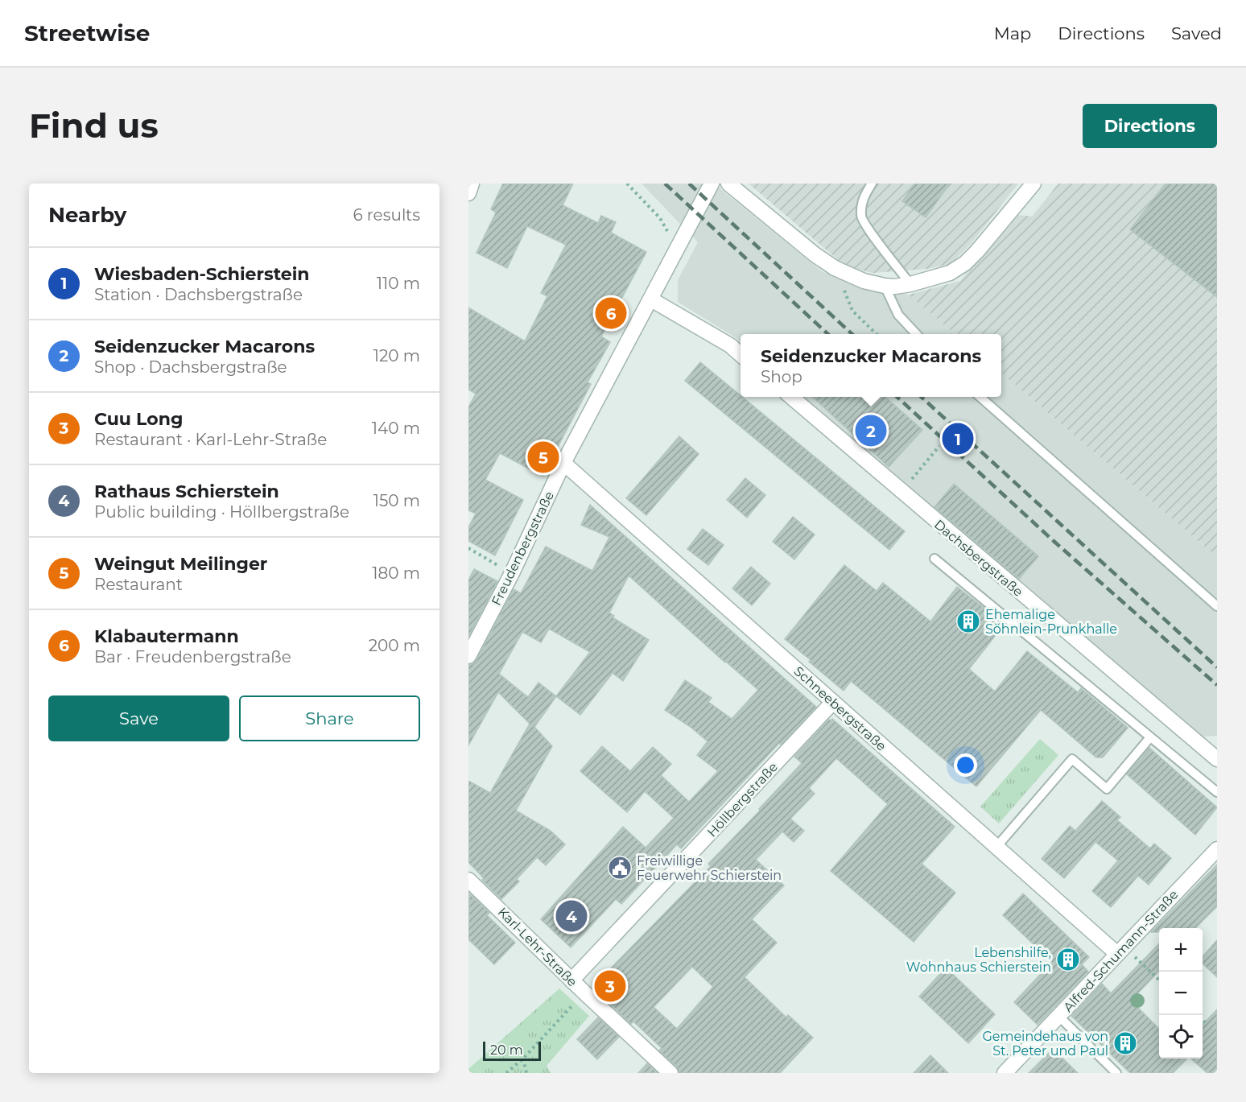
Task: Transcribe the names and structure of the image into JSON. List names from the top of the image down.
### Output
{
  "streets": {
    "street": [
      "Freudenbergstraße",
      "Dachsbergstraße",
      "Schneebergstraße",
      "Höllbergstraße",
      "Karl-Lehr-Straße",
      "Alfred-Schumann-Straße"
    ]
  },
  "crossings": [
    ["Freudenbergstraße", "Schneebergstraße"],
    ["Schneebergstraße", "Höllbergstraße"],
    ["Schneebergstraße", "Alfred-Schumann-Straße"],
    ["Höllbergstraße", "Karl-Lehr-Straße"]
  ],
  "places": {
    "building": ["Ehemalige Söhnlein-Prunkhalle", "Lebenshilfe, Wohnhaus Schierstein", "Gemeindehaus von St. Peter und Paul"],
    "public building": ["Freiwillige Feuerwehr Schierstein"]
  },
  "scale_bar": "20 m",
  "page": {
    "header": "Streetwise",
    "nav": ["Map", "Directions", "Saved"],
    "buttons": [
      "Directions",
      ["Save", "Share"]
    ],
    "title": "Find us",
    "heading": ["Nearby", "6 results"],
    "list": [
      {
        "mark": "1",
        "name": "Wiesbaden-Schierstein",
        "note": "Station · Dachsbergstraße",
        "value": "110 m"
      },
      {
        "mark": "2",
        "name": "Seidenzucker Macarons",
        "note": "Shop · Dachsbergstraße",
        "value": "120 m"
      },
      {
        "mark": "3",
        "name": "Cuu Long",
        "note": "Restaurant · Karl-Lehr-Straße",
        "value": "140 m"
      },
      {
        "mark": "4",
        "name": "Rathaus Schierstein",
        "note": "Public building · Höllbergstraße",
        "value": "150 m"
      },
      {
        "mark": "5",
        "name": "Weingut Meilinger",
        "note": "Restaurant",
        "value": "180 m"
      },
      {
        "mark": "6",
        "name": "Klabautermann",
        "note": "Bar · Freudenbergstraße",
        "value": "200 m"
      }
    ],
    "pins": [
      "6",
      "2",
      "1",
      "5",
      "4",
      "3"
    ],
    "popup": ["Seidenzucker Macarons", "Shop"],
    "map_buttons": ["+", "−"],
    "scale": "20 m"
  }
}
